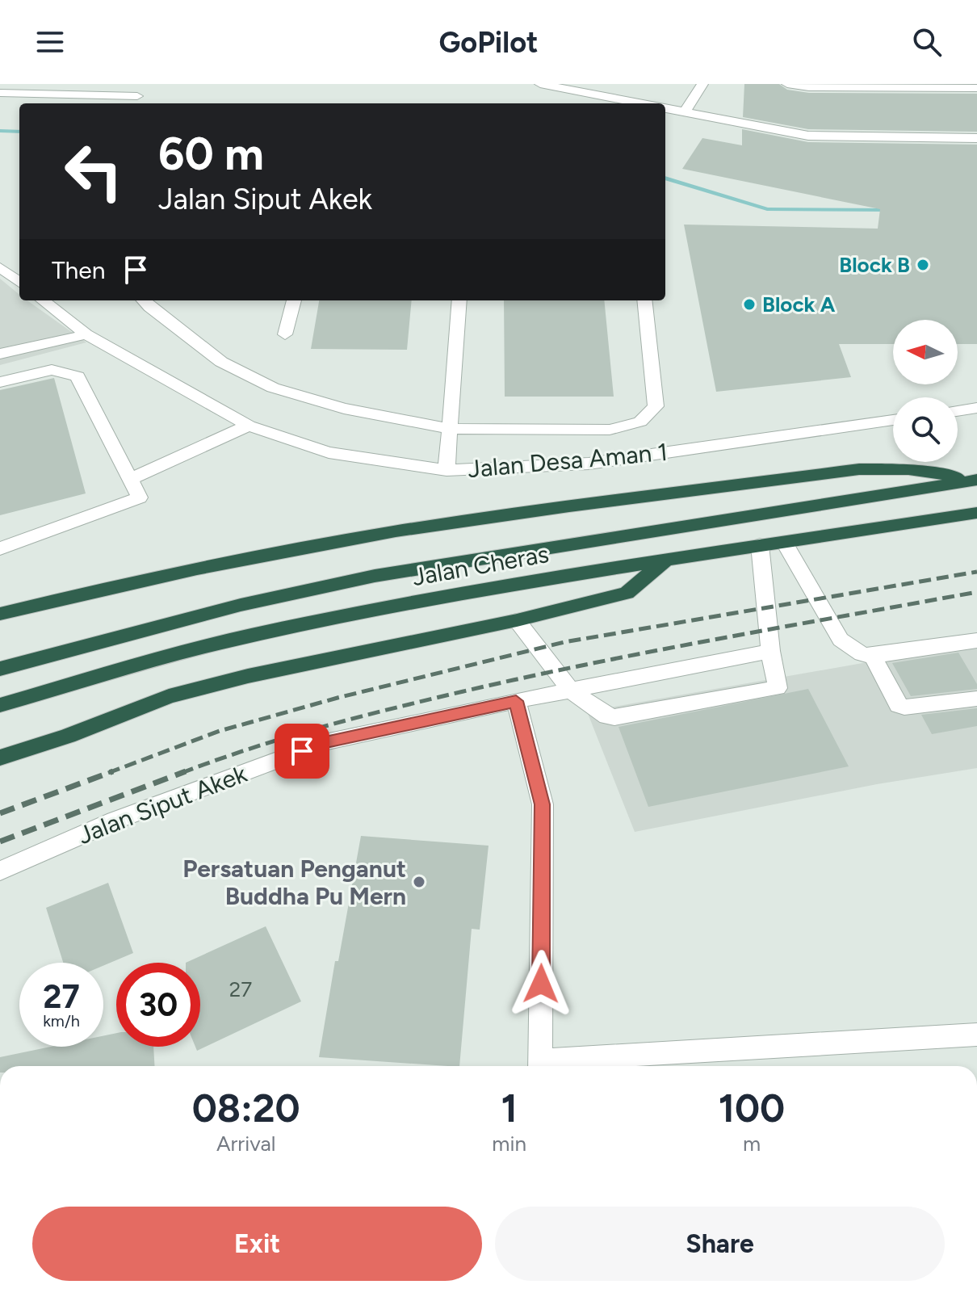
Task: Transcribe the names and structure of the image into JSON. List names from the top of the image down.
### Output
{
  "streets": {
    "highway": ["Jalan Cheras"],
    "street": ["Jalan Desa Aman 1", "Jalan Siput Akek"]
  },
  "places": ["Block B", "Block A", "Persatuan Penganut Buddha Pu Mern"],
  "house_numbers": ["27"],
  "north": "left",
  "page": {
    "header": "GoPilot",
    "turn": ["60 m", "Jalan Siput Akek"],
    "then": "Then",
    "speed": "27 km/h",
    "limit": "30",
    "eta": [
      "08:20",
      "Arrival",
      "1",
      "min",
      "100",
      "m"
    ],
    "buttons": ["Exit", "Share"]
  }
}
